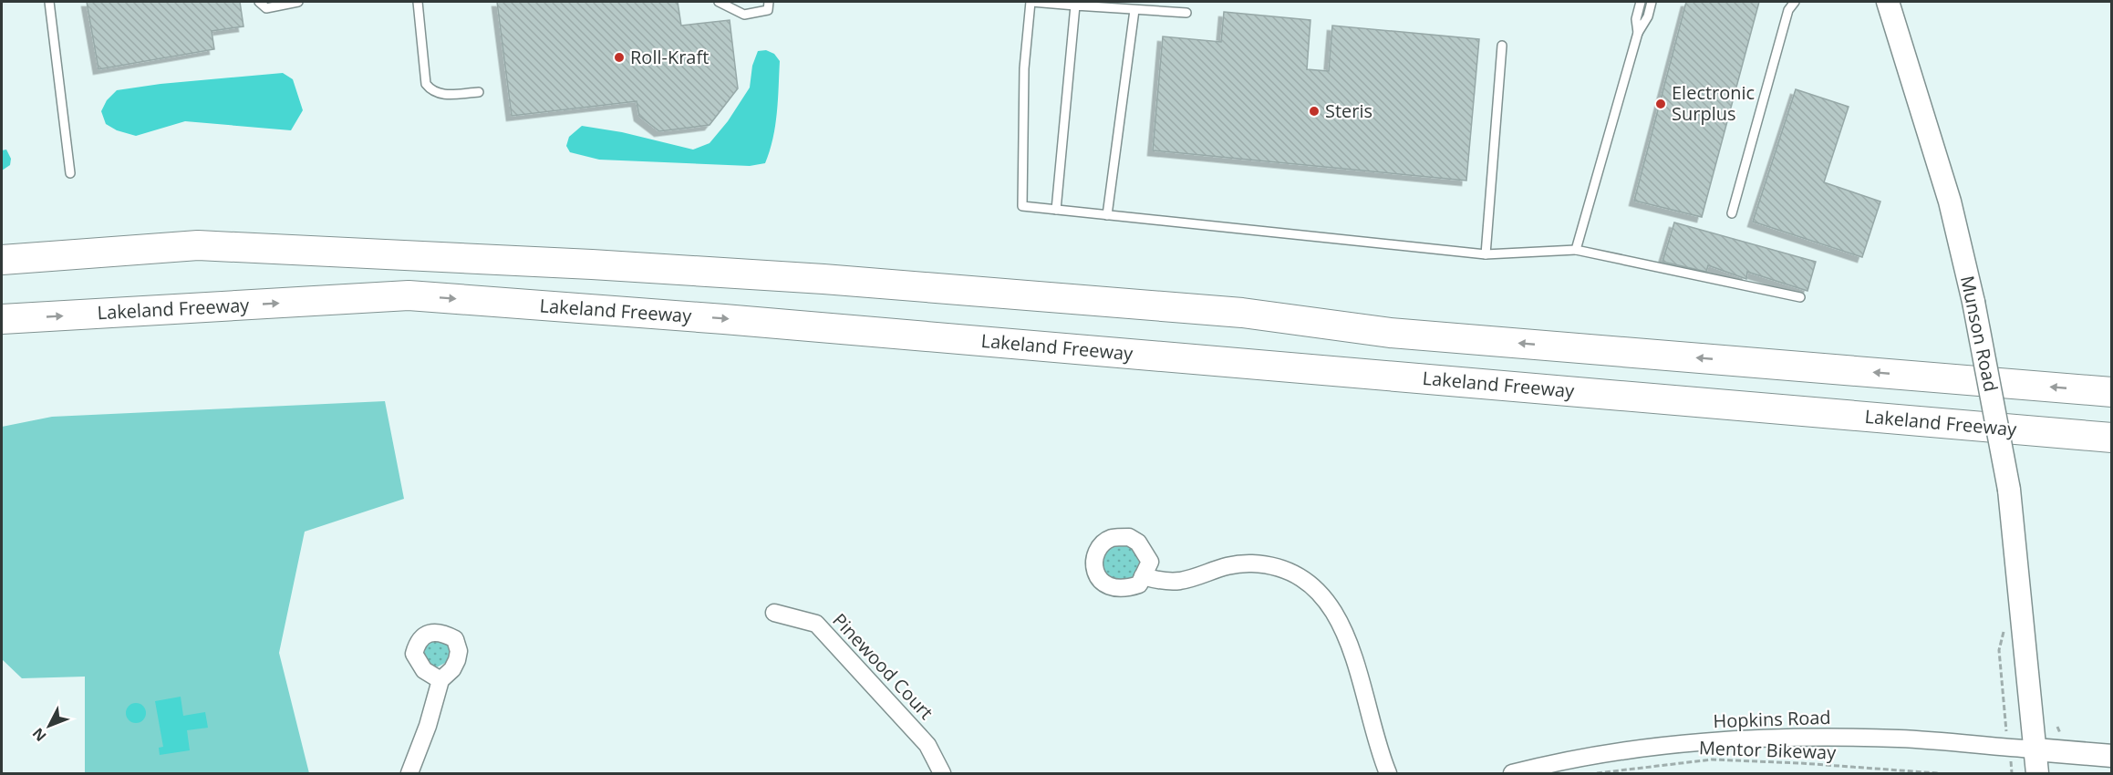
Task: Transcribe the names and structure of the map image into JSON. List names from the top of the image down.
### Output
{
  "streets": {
    "highway": ["Lakeland Freeway"],
    "street": ["Munson Road", "Pinewood Court", "Hopkins Road"],
    "path": ["Mentor Bikeway"]
  },
  "crossings": [
    ["Munson Road", "Hopkins Road"]
  ],
  "places": ["Roll-Kraft", "Electronic Surplus", "Steris"],
  "north": "bottom left"
}
